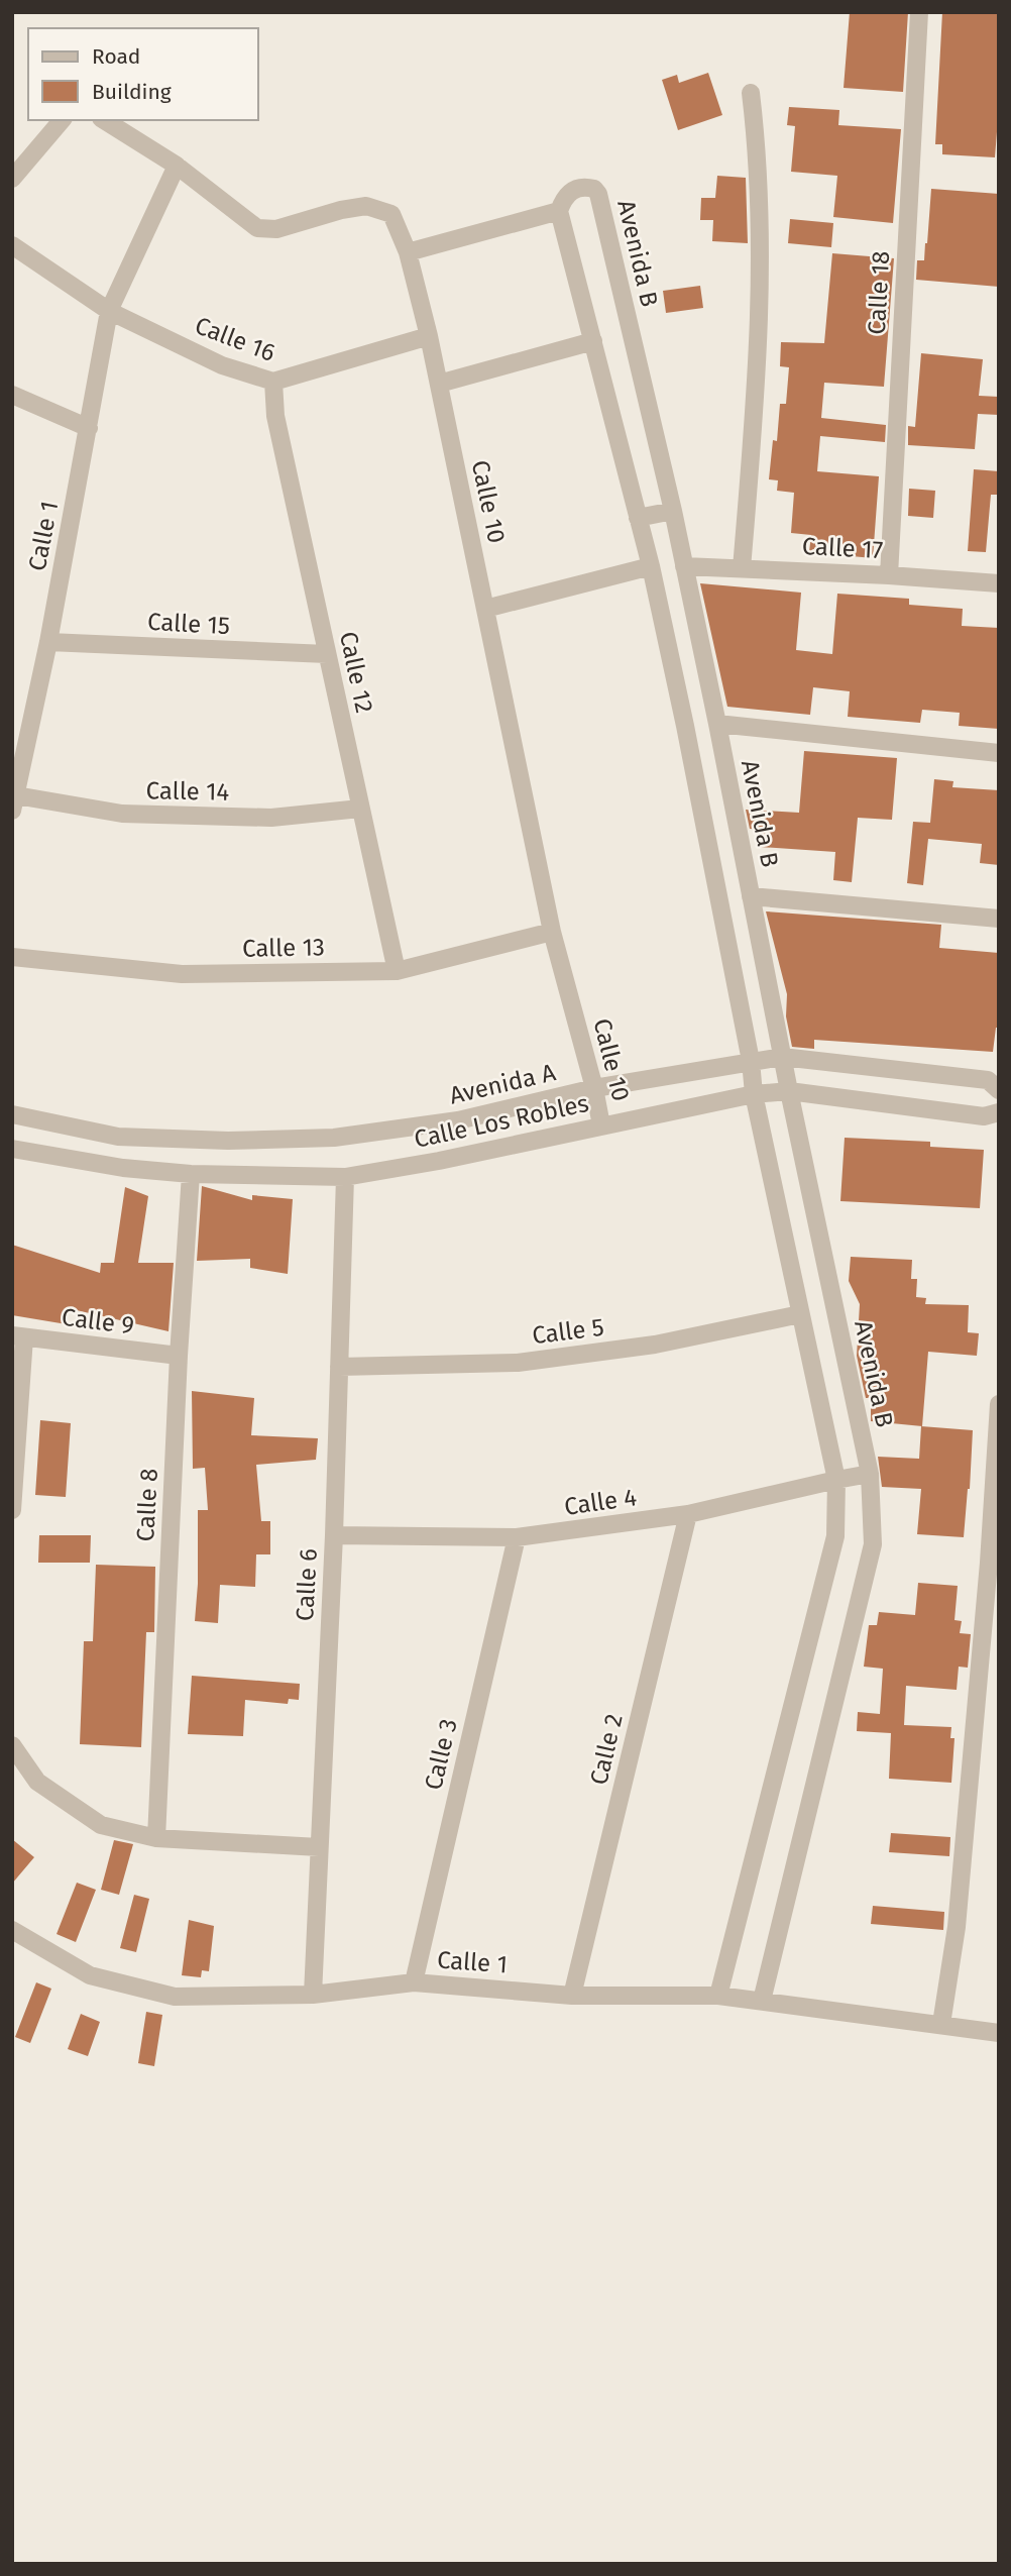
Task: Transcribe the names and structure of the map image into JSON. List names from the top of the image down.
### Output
{
  "streets": {
    "street": [
      "Avenida B",
      "Calle 18",
      "Calle 16",
      "Calle 10",
      "Calle 1",
      "Calle 17",
      "Calle 15",
      "Calle 12",
      "Calle 14",
      "Calle 13",
      "Avenida A",
      "Calle Los Robles",
      "Calle 9",
      "Calle 5",
      "Calle 4",
      "Calle 8",
      "Calle 6",
      "Calle 2",
      "Calle 3"
    ]
  },
  "crossings": [
    ["Avenida B", "Calle 1"],
    ["Avenida B", "Calle 17"],
    ["Avenida B", "Avenida A"],
    ["Avenida B", "Calle Los Robles"],
    ["Avenida B", "Calle 4"],
    ["Calle 18", "Calle 17"],
    ["Calle 16", "Calle 10"],
    ["Calle 16", "Calle 1"],
    ["Calle 16", "Calle 12"],
    ["Calle 10", "Calle 1"],
    ["Calle 10", "Calle 13"],
    ["Calle 10", "Avenida A"],
    ["Calle 10", "Calle Los Robles"],
    ["Calle 1", "Calle 15"],
    ["Calle 1", "Calle 14"],
    ["Calle 1", "Calle 6"],
    ["Calle 1", "Calle 2"],
    ["Calle 1", "Calle 3"],
    ["Calle 15", "Calle 12"],
    ["Calle 12", "Calle 14"],
    ["Calle 12", "Calle 13"],
    ["Calle Los Robles", "Calle 8"],
    ["Calle Los Robles", "Calle 6"],
    ["Calle 9", "Calle 8"],
    ["Calle 5", "Calle 6"],
    ["Calle 4", "Calle 6"],
    ["Calle 4", "Calle 2"],
    ["Calle 4", "Calle 3"]
  ],
  "legend": ["Road", "Building"]
}
